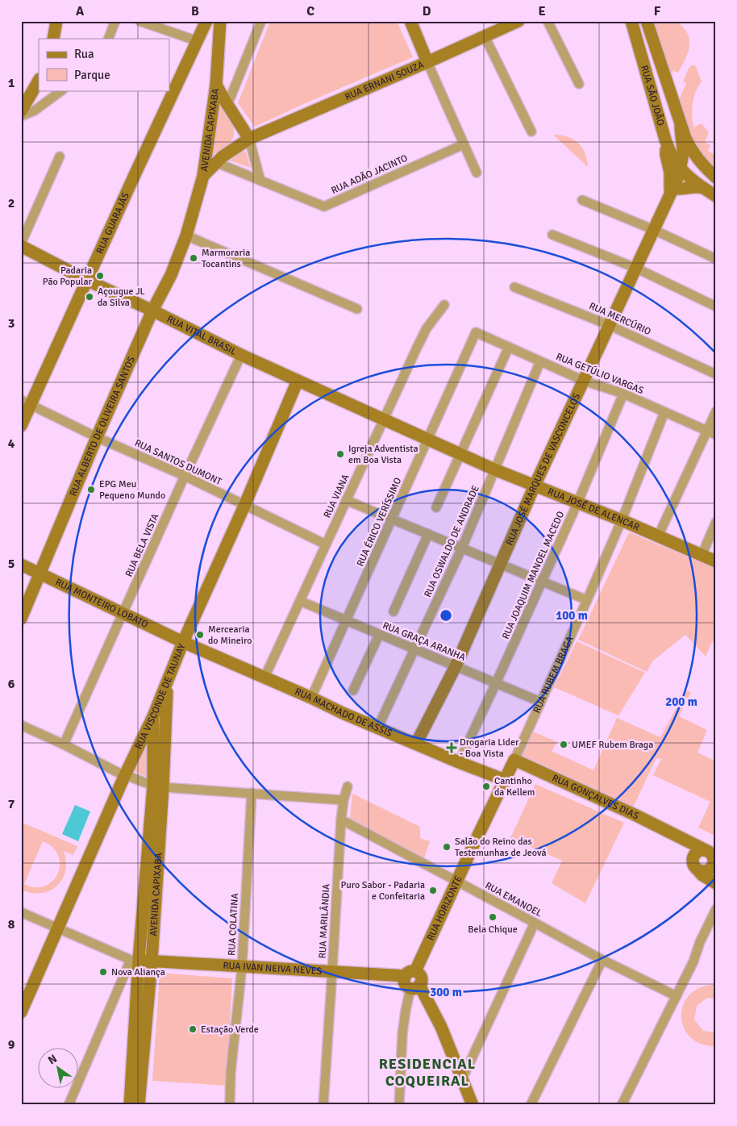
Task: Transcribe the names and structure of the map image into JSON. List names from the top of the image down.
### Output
{
  "streets": {
    "street": [
      "RUA ERNANI SOUZA",
      "RUA SÃO JOÃO",
      "AVENIDA CAPIXABA",
      "RUA ADÃO JACINTO",
      "RUA GUARAJÁS",
      "RUA MERCÚRIO",
      "RUA VITAL BRASIL",
      "RUA GETÚLIO VARGAS",
      "RUA ALBERTO DE OLIVEIRA SANTOS",
      "RUA SANTOS DUMONT",
      "RUA JOSÉ MARQUES DE VASCONCELOS",
      "RUA VIANA",
      "RUA JOSÉ DE ALENCAR",
      "RUA ÉRICO VERÍSSIMO",
      "RUA OSWALDO DE ANDRADE",
      "RUA BELA VISTA",
      "RUA JOAQUIM MANOEL MACEDO",
      "RUA MONTEIRO LOBATO",
      "RUA GRAÇA ARANHA",
      "RUA RUBEM BRAGA",
      "RUA VISCONDE DE TAUNAY",
      "RUA MACHADO DE ASSIS",
      "RUA GONÇALVES DIAS",
      "RUA EMANOEL",
      "RUA HORIZONTE",
      "RUA MARILÂNDIA",
      "RUA COLATINA",
      "RUA IVAN NEIVA NEVES"
    ]
  },
  "crossings": [
    ["RUA ERNANI SOUZA", "AVENIDA CAPIXABA"],
    ["RUA ERNANI SOUZA", "RUA ADÃO JACINTO"],
    ["RUA SÃO JOÃO", "RUA JOSÉ MARQUES DE VASCONCELOS"],
    ["AVENIDA CAPIXABA", "RUA ALBERTO DE OLIVEIRA SANTOS"],
    ["AVENIDA CAPIXABA", "RUA VISCONDE DE TAUNAY"],
    ["AVENIDA CAPIXABA", "RUA IVAN NEIVA NEVES"],
    ["RUA GUARAJÁS", "RUA VITAL BRASIL"],
    ["RUA GUARAJÁS", "RUA SANTOS DUMONT"],
    ["RUA MERCÚRIO", "RUA JOSÉ MARQUES DE VASCONCELOS"],
    ["RUA VITAL BRASIL", "RUA ALBERTO DE OLIVEIRA SANTOS"],
    ["RUA VITAL BRASIL", "RUA VIANA"],
    ["RUA VITAL BRASIL", "RUA JOSÉ DE ALENCAR"],
    ["RUA VITAL BRASIL", "RUA BELA VISTA"],
    ["RUA VITAL BRASIL", "RUA VISCONDE DE TAUNAY"],
    ["RUA GETÚLIO VARGAS", "RUA JOSÉ MARQUES DE VASCONCELOS"],
    ["RUA GETÚLIO VARGAS", "RUA ÉRICO VERÍSSIMO"],
    ["RUA GETÚLIO VARGAS", "RUA OSWALDO DE ANDRADE"],
    ["RUA GETÚLIO VARGAS", "RUA JOAQUIM MANOEL MACEDO"],
    ["RUA GETÚLIO VARGAS", "RUA RUBEM BRAGA"],
    ["RUA ALBERTO DE OLIVEIRA SANTOS", "RUA SANTOS DUMONT"],
    ["RUA ALBERTO DE OLIVEIRA SANTOS", "RUA MONTEIRO LOBATO"],
    ["RUA SANTOS DUMONT", "RUA VIANA"],
    ["RUA SANTOS DUMONT", "RUA BELA VISTA"],
    ["RUA SANTOS DUMONT", "RUA VISCONDE DE TAUNAY"],
    ["RUA JOSÉ MARQUES DE VASCONCELOS", "RUA JOSÉ DE ALENCAR"],
    ["RUA JOSÉ MARQUES DE VASCONCELOS", "RUA GRAÇA ARANHA"],
    ["RUA JOSÉ MARQUES DE VASCONCELOS", "RUA MACHADO DE ASSIS"],
    ["RUA VIANA", "RUA JOSÉ DE ALENCAR"],
    ["RUA VIANA", "RUA GRAÇA ARANHA"],
    ["RUA VIANA", "RUA MACHADO DE ASSIS"],
    ["RUA JOSÉ DE ALENCAR", "RUA ÉRICO VERÍSSIMO"],
    ["RUA JOSÉ DE ALENCAR", "RUA OSWALDO DE ANDRADE"],
    ["RUA JOSÉ DE ALENCAR", "RUA JOAQUIM MANOEL MACEDO"],
    ["RUA JOSÉ DE ALENCAR", "RUA RUBEM BRAGA"],
    ["RUA ÉRICO VERÍSSIMO", "RUA GRAÇA ARANHA"],
    ["RUA ÉRICO VERÍSSIMO", "RUA MACHADO DE ASSIS"],
    ["RUA OSWALDO DE ANDRADE", "RUA GRAÇA ARANHA"],
    ["RUA OSWALDO DE ANDRADE", "RUA MACHADO DE ASSIS"],
    ["RUA BELA VISTA", "RUA MONTEIRO LOBATO"],
    ["RUA JOAQUIM MANOEL MACEDO", "RUA GRAÇA ARANHA"],
    ["RUA JOAQUIM MANOEL MACEDO", "RUA MACHADO DE ASSIS"],
    ["RUA MONTEIRO LOBATO", "RUA VISCONDE DE TAUNAY"],
    ["RUA MONTEIRO LOBATO", "RUA MACHADO DE ASSIS"],
    ["RUA GRAÇA ARANHA", "RUA RUBEM BRAGA"],
    ["RUA RUBEM BRAGA", "RUA MACHADO DE ASSIS"],
    ["RUA RUBEM BRAGA", "RUA GONÇALVES DIAS"],
    ["RUA RUBEM BRAGA", "RUA HORIZONTE"],
    ["RUA VISCONDE DE TAUNAY", "RUA MACHADO DE ASSIS"],
    ["RUA EMANOEL", "RUA HORIZONTE"],
    ["RUA EMANOEL", "RUA MARILÂNDIA"],
    ["RUA HORIZONTE", "RUA IVAN NEIVA NEVES"],
    ["RUA MARILÂNDIA", "RUA IVAN NEIVA NEVES"],
    ["RUA COLATINA", "RUA IVAN NEIVA NEVES"]
  ],
  "districts": ["RESIDENCIAL COQUEIRAL"],
  "places": {
    "other": [
      "Marmoraria Tocantins",
      "Padaria Pão Popular",
      "Açougue JL da Silva",
      "Igreja Adventista em Boa Vista",
      "EPG Meu Pequeno Mundo",
      "Mercearia do Mineiro",
      "UMEF Rubem Braga",
      "Cantinho da Kellem",
      "Salão do Reino das Testemunhas de Jeová",
      "Puro Sabor - Padaria e Confeitaria",
      "Bela Chique",
      "Nova Aliança",
      "Estação Verde"
    ],
    "health": ["Drogaria Lider - Boa Vista"]
  },
  "legend": ["Rua", "Parque"],
  "north": "top left",
  "grid": {
    "columns": [
      "A",
      "B",
      "C",
      "D",
      "E",
      "F"
    ],
    "rows": [
      "1",
      "2",
      "3",
      "4",
      "5",
      "6",
      "7",
      "8",
      "9"
    ]
  },
  "rings": ["100 m", "200 m", "300 m"]
}
